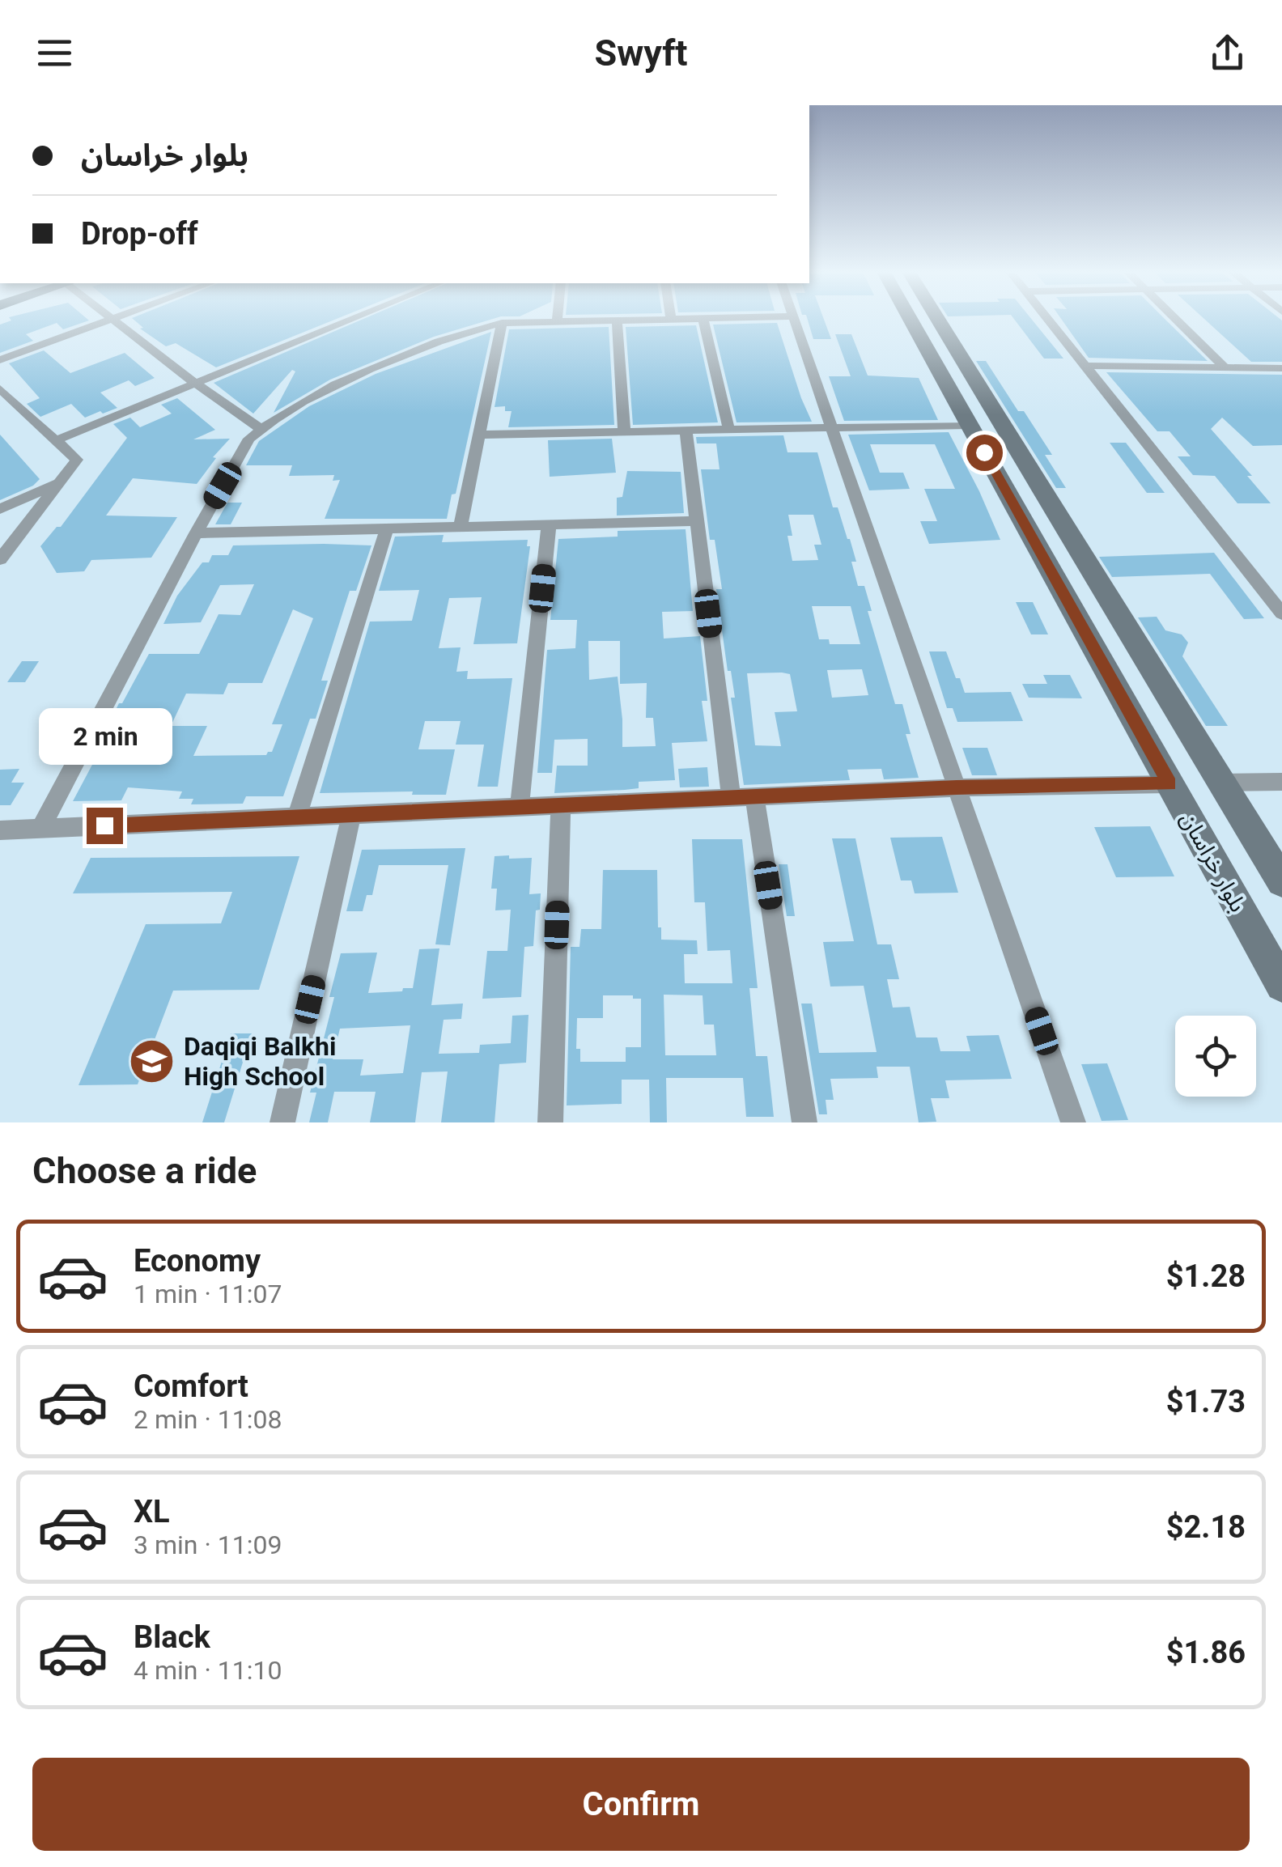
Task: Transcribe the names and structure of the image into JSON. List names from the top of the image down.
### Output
{
  "streets": {
    "main road": ["بلوار خراسان"]
  },
  "places": {
    "school or university": ["Daqiqi Balkhi High School"]
  },
  "page": {
    "header": "Swyft",
    "banner": ["بلوار خراسان", "Drop-off"],
    "bubble": "2 min",
    "heading": "Choose a ride",
    "list": [
      {
        "name": "Economy",
        "note": "1 min · 11:07",
        "value": "$1.28"
      },
      {
        "name": "Comfort",
        "note": "2 min · 11:08",
        "value": "$1.73"
      },
      {
        "name": "XL",
        "note": "3 min · 11:09",
        "value": "$2.18"
      },
      {
        "name": "Black",
        "note": "4 min · 11:10",
        "value": "$1.86"
      }
    ],
    "buttons": "Confirm"
  }
}
